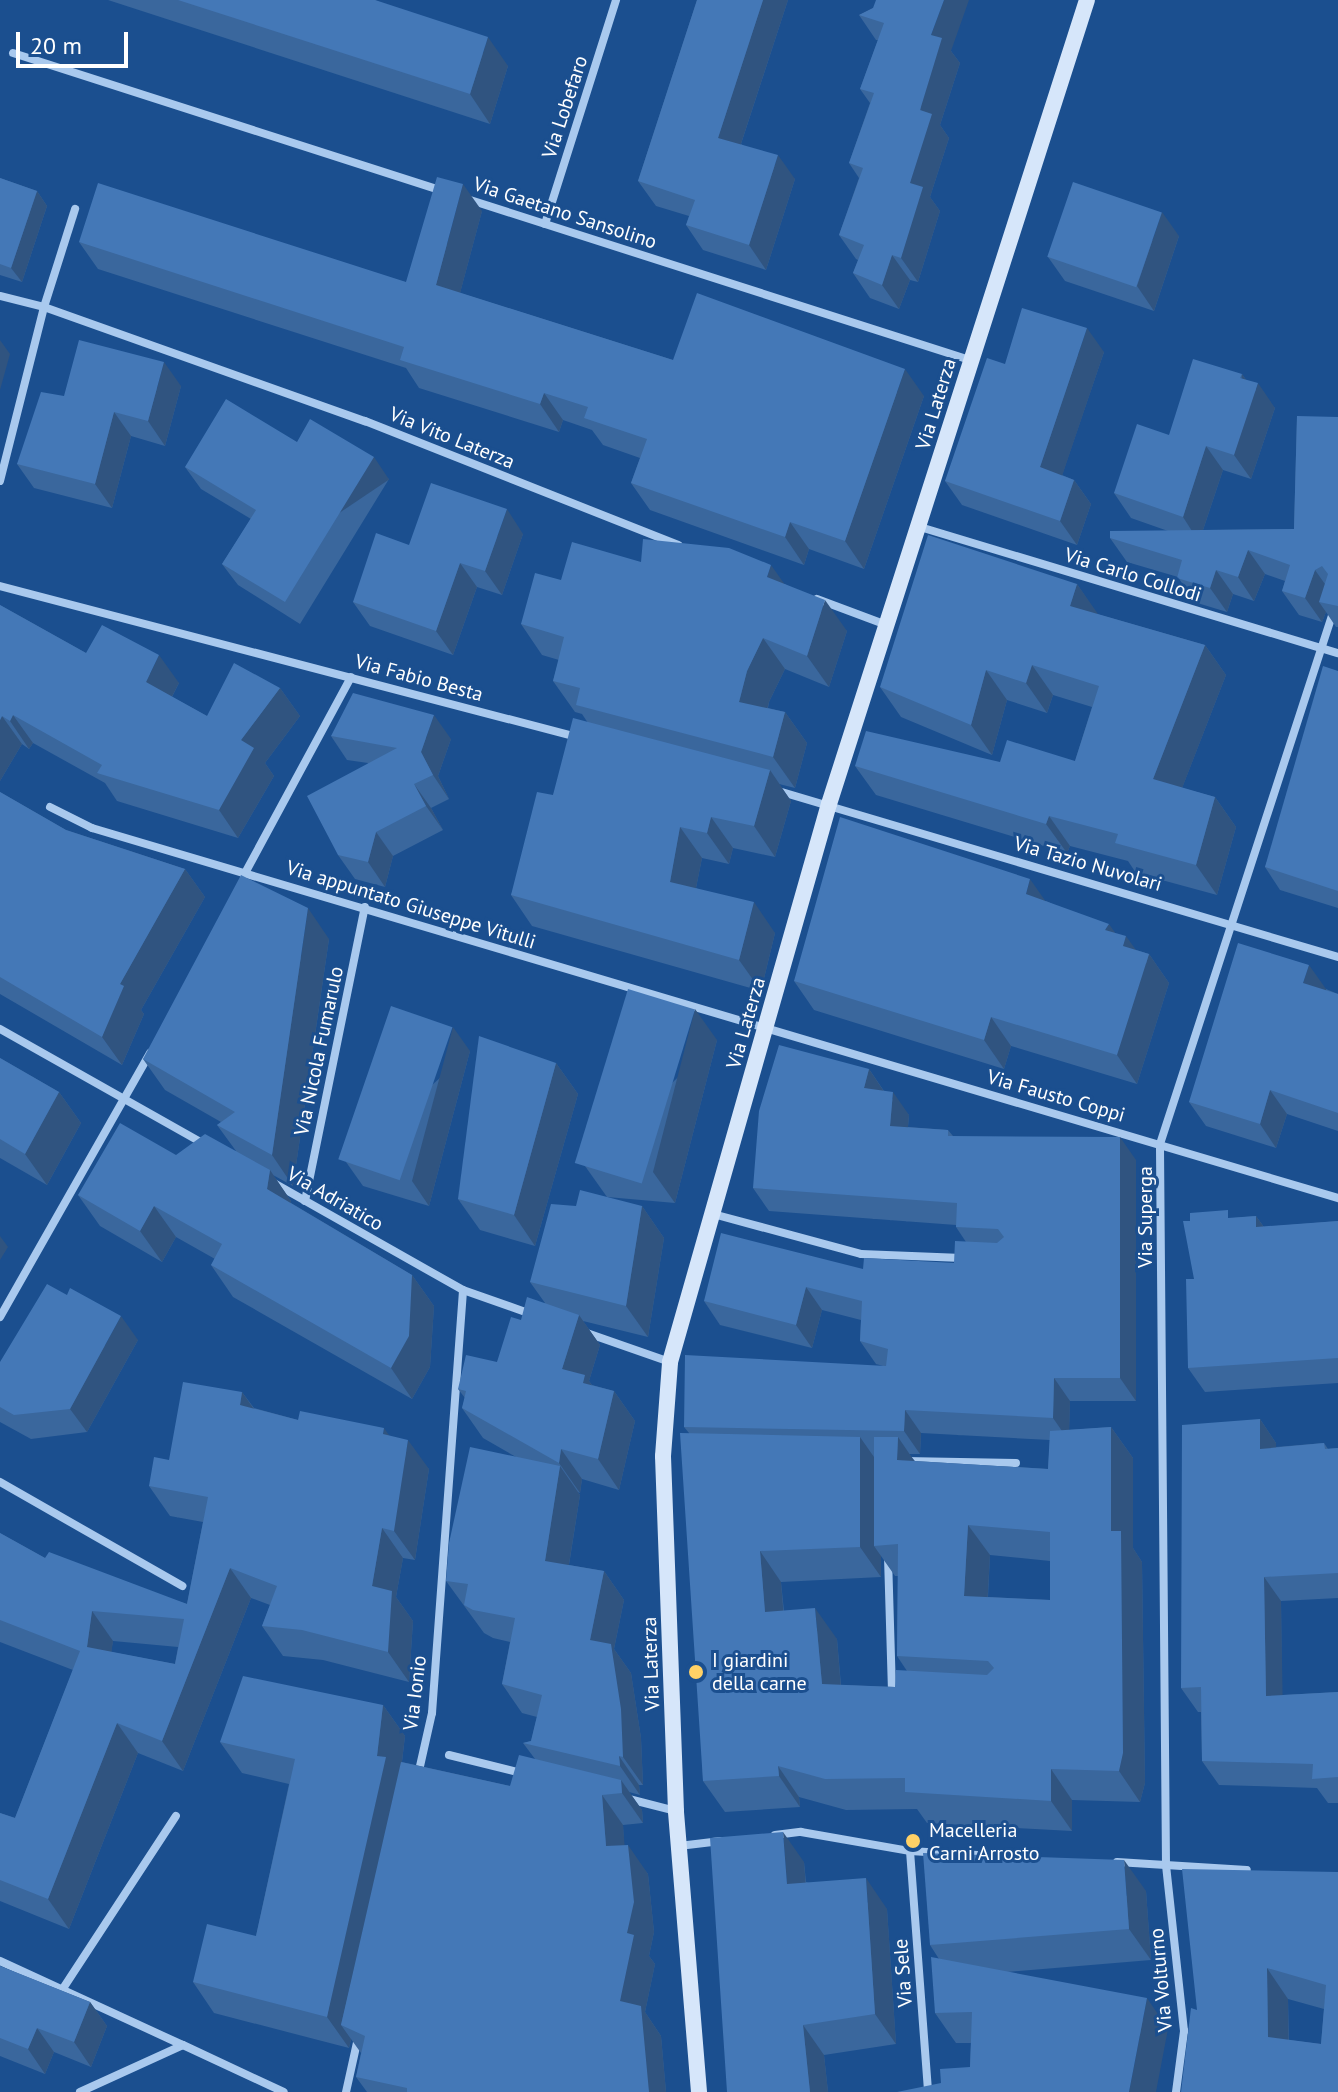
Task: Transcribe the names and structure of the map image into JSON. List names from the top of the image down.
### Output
{
  "streets": {
    "street": [
      "Via Lobefaro",
      "Via Gaetano Sansolino",
      "Via Laterza",
      "Via Vito Laterza",
      "Via Carlo Collodi",
      "Via Fabio Besta",
      "Via Tazio Nuvolari",
      "Via appuntato Giuseppe Vitulli",
      "Via Nicola Fumarulo",
      "Via Fausto Coppi",
      "Via Adriatico",
      "Via Superga",
      "Via Ionio",
      "Via Sele",
      "Via Volturno"
    ]
  },
  "crossings": [
    ["Via Lobefaro", "Via Gaetano Sansolino"],
    ["Via Gaetano Sansolino", "Via Laterza"],
    ["Via Laterza", "Via Carlo Collodi"],
    ["Via Laterza", "Via Tazio Nuvolari"],
    ["Via Laterza", "Via appuntato Giuseppe Vitulli"],
    ["Via Laterza", "Via Fausto Coppi"],
    ["Via Carlo Collodi", "Via Superga"],
    ["Via Tazio Nuvolari", "Via Superga"],
    ["Via appuntato Giuseppe Vitulli", "Via Nicola Fumarulo"],
    ["Via appuntato Giuseppe Vitulli", "Via Fausto Coppi"],
    ["Via Nicola Fumarulo", "Via Adriatico"],
    ["Via Fausto Coppi", "Via Superga"],
    ["Via Adriatico", "Via Ionio"],
    ["Via Superga", "Via Volturno"]
  ],
  "places": ["I giardini della carne", "Macelleria Carni Arrosto"],
  "scale_bar": "20 m"
}
